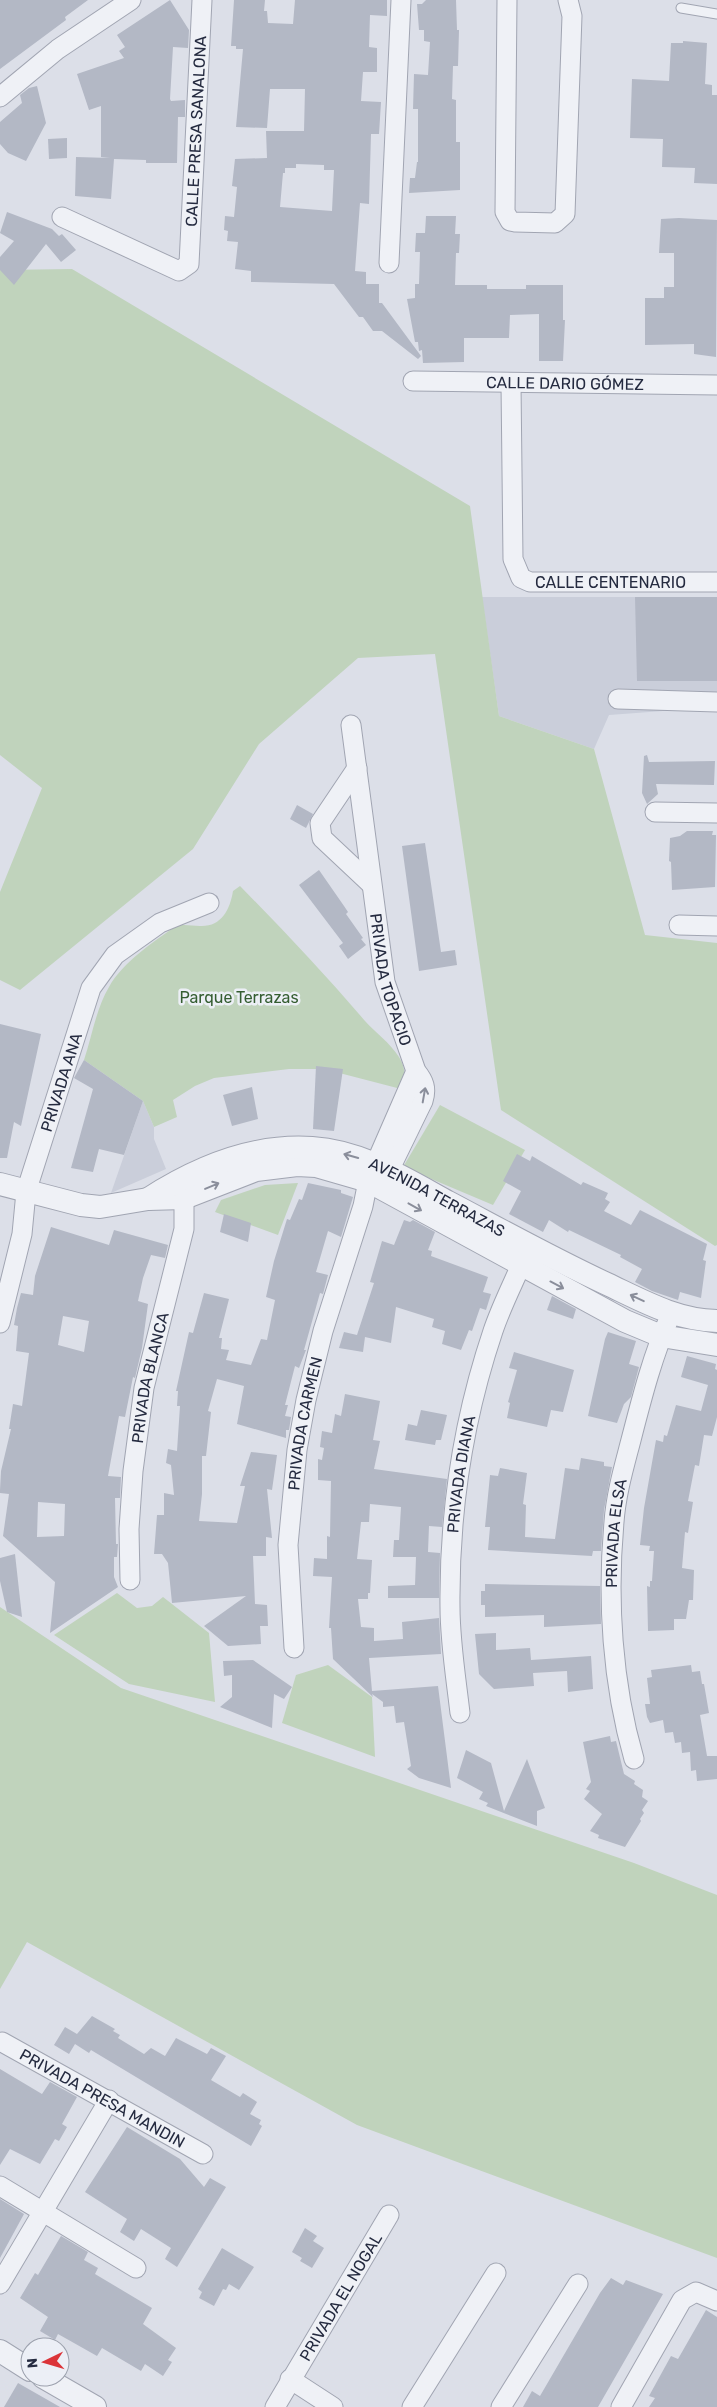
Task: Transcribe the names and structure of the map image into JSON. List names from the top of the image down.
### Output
{
  "streets": {
    "street": [
      "CALLE PRESA SANALONA",
      "CALLE DARIO GÓMEZ",
      "CALLE CENTENARIO",
      "PRIVADA TOPACIO",
      "PRIVADA ANA",
      "AVENIDA TERRAZAS",
      "PRIVADA BLANCA",
      "PRIVADA CARMEN",
      "PRIVADA DIANA",
      "PRIVADA ELSA",
      "PRIVADA PRESA MANDIN",
      "PRIVADA EL NOGAL"
    ]
  },
  "crossings": [
    ["CALLE DARIO GÓMEZ", "CALLE CENTENARIO"],
    ["PRIVADA TOPACIO", "AVENIDA TERRAZAS"],
    ["PRIVADA TOPACIO", "PRIVADA CARMEN"],
    ["PRIVADA ANA", "AVENIDA TERRAZAS"],
    ["AVENIDA TERRAZAS", "PRIVADA BLANCA"],
    ["AVENIDA TERRAZAS", "PRIVADA CARMEN"],
    ["AVENIDA TERRAZAS", "PRIVADA DIANA"],
    ["AVENIDA TERRAZAS", "PRIVADA ELSA"]
  ],
  "parks": ["Parque Terrazas"],
  "north": "left"
}
